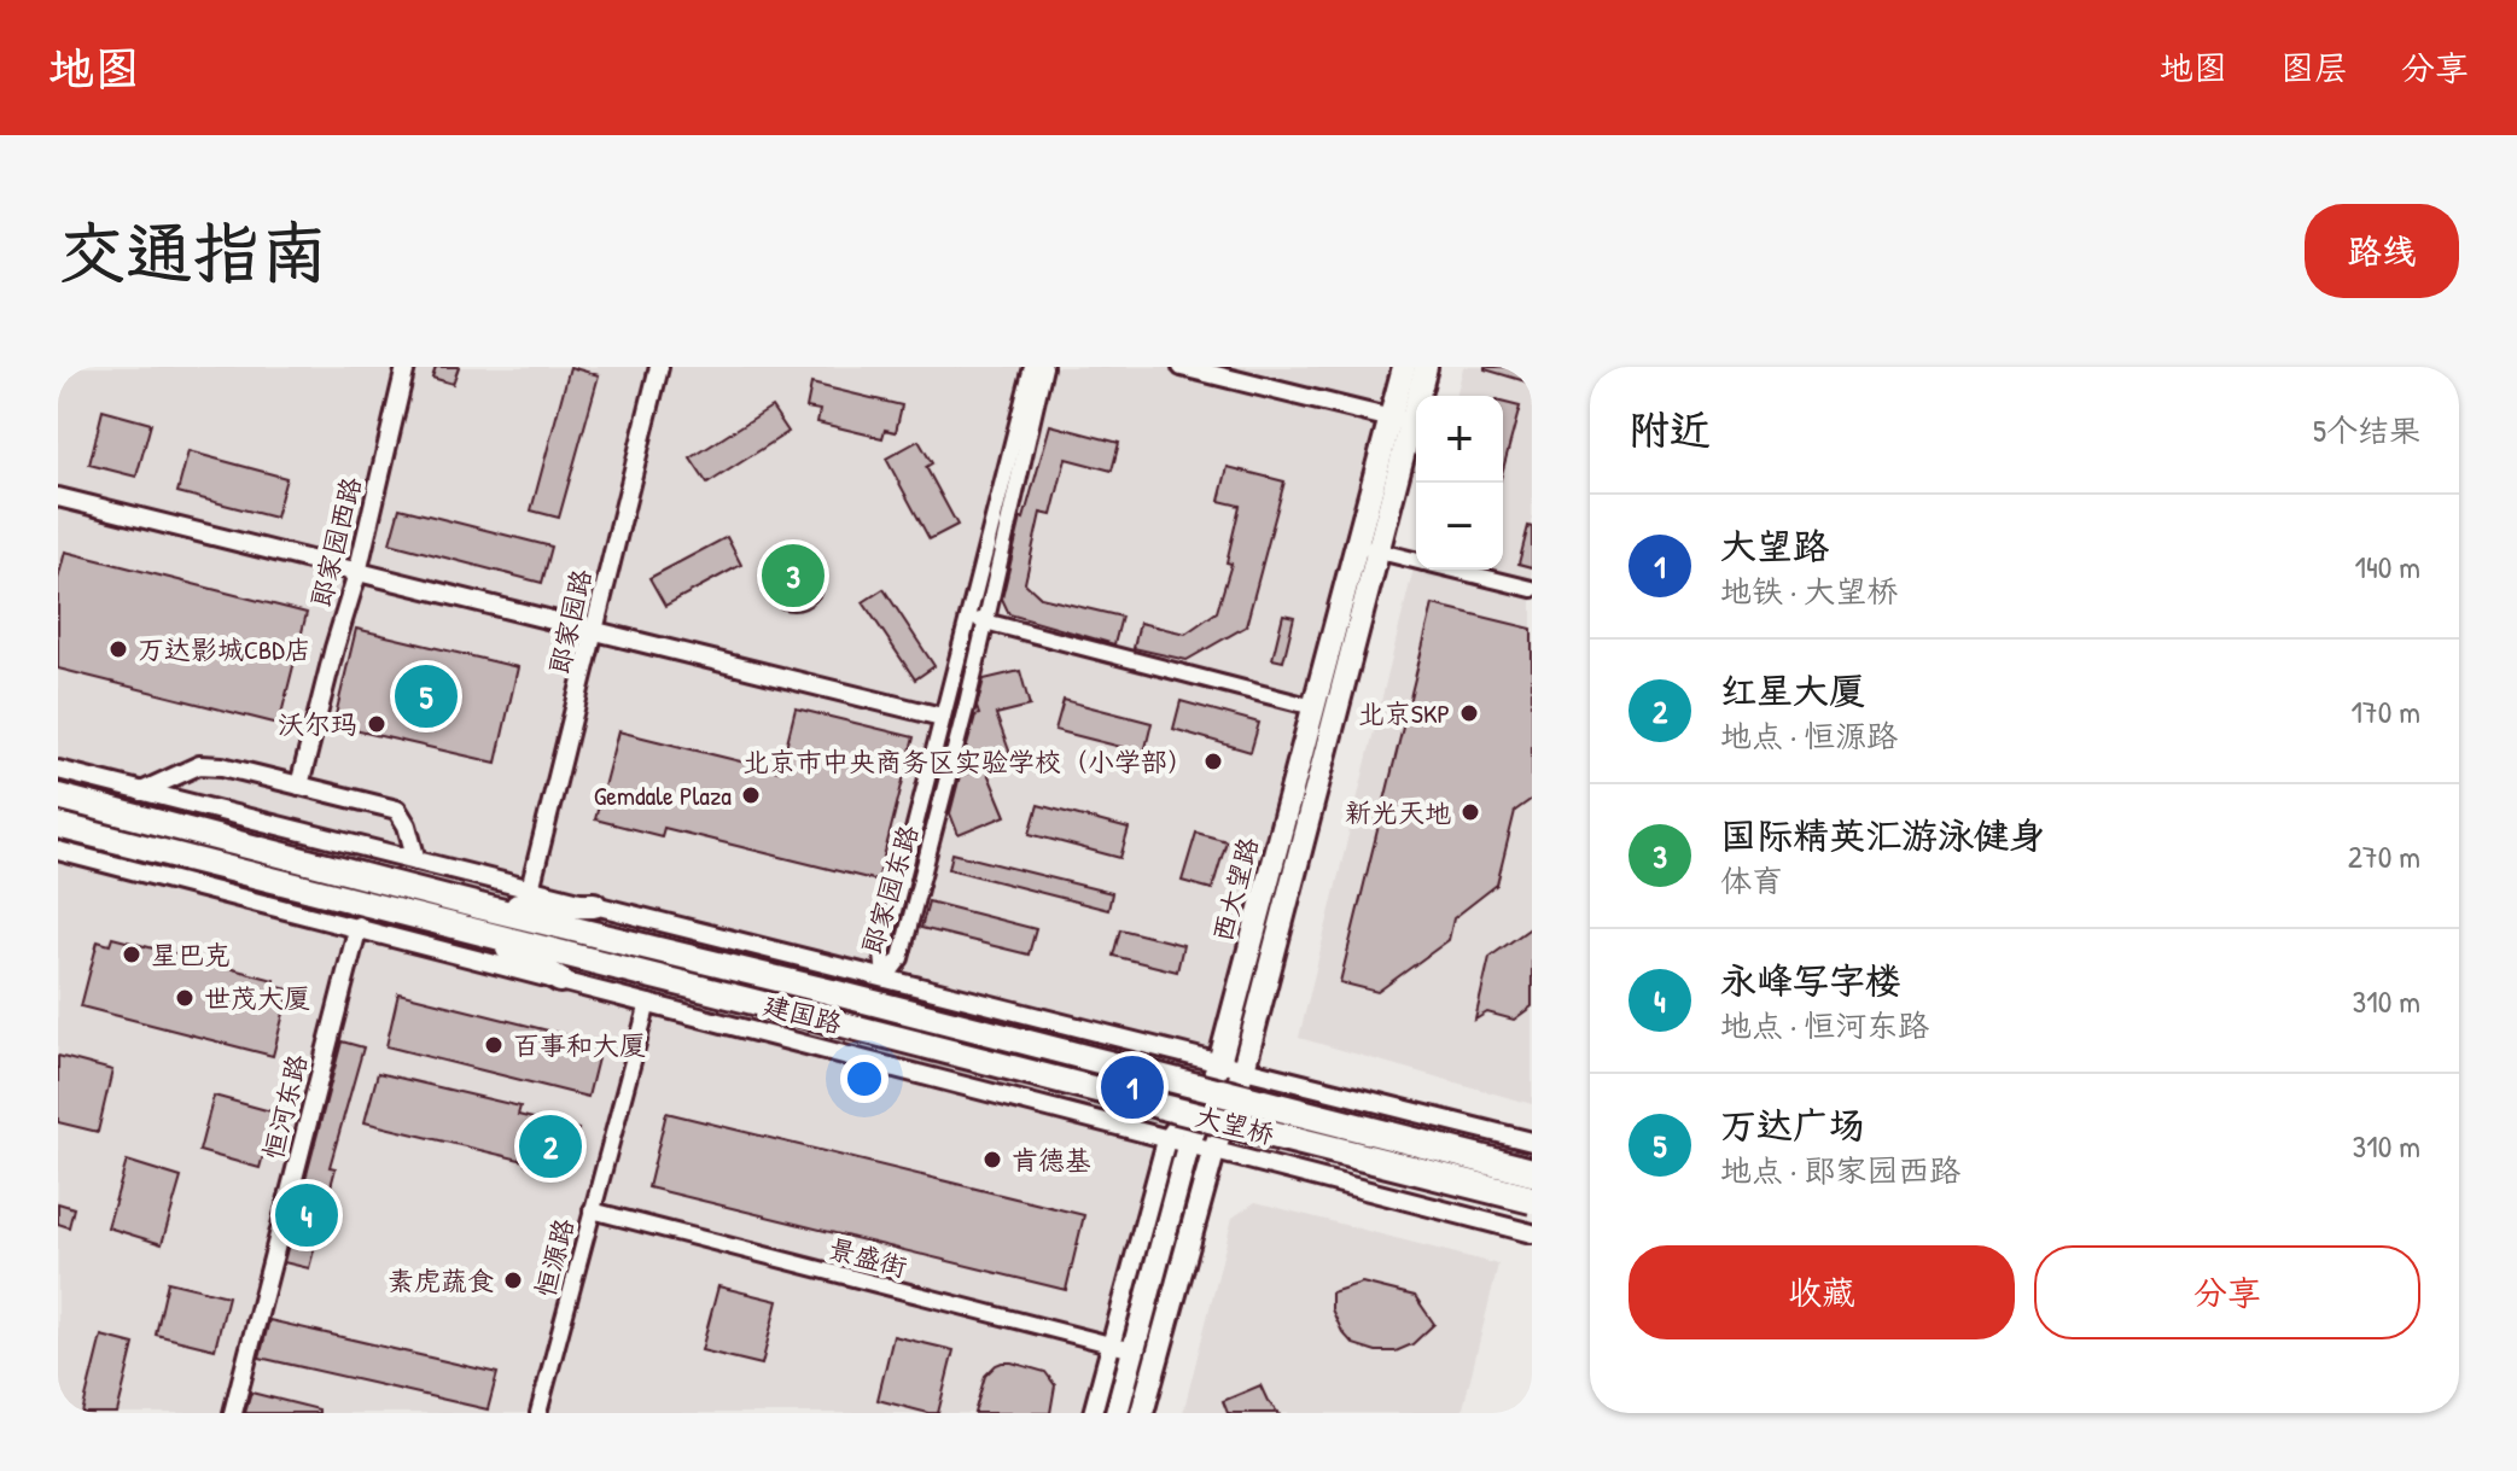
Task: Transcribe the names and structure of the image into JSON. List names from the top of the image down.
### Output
{
  "streets": {
    "highway": ["建国路", "大望桥"],
    "main road": ["西大望路"],
    "street": [
      "郎家园西路",
      "郎家园路",
      "郎家园东路",
      "恒河东路",
      "恒源路",
      "景盛街"
    ]
  },
  "crossings": [
    ["郎家园路", "建国路"],
    ["郎家园东路", "建国路"],
    ["西大望路", "建国路"],
    ["建国路", "恒河东路"],
    ["建国路", "大望桥"],
    ["建国路", "恒源路"],
    ["恒源路", "景盛街"]
  ],
  "places": [
    "万达影城CBD店",
    "北京SKP",
    "沃尔玛",
    "北京市中央商务区实验学校（小学部）",
    "Gemdale Plaza",
    "新光天地",
    "星巴克",
    "世茂大厦",
    "百事和大厦",
    "肯德基",
    "素虎蔬食"
  ],
  "page": {
    "header": "地图",
    "nav": ["地图", "图层", "分享"],
    "buttons": [
      "路线",
      ["收藏", "分享"]
    ],
    "title": "交通指南",
    "heading": ["附近", "5个结果"],
    "map_buttons": ["+", "−"],
    "list": [
      {
        "mark": "1",
        "name": "大望路",
        "note": "地铁 · 大望桥",
        "value": "140 m"
      },
      {
        "mark": "2",
        "name": "红星大厦",
        "note": "地点 · 恒源路",
        "value": "170 m"
      },
      {
        "mark": "3",
        "name": "国际精英汇游泳健身",
        "note": "体育",
        "value": "270 m"
      },
      {
        "mark": "4",
        "name": "永峰写字楼",
        "note": "地点 · 恒河东路",
        "value": "310 m"
      },
      {
        "mark": "5",
        "name": "万达广场",
        "note": "地点 · 郎家园西路",
        "value": "310 m"
      }
    ],
    "pins": [
      "3",
      "5",
      "1",
      "2",
      "4"
    ]
  }
}
